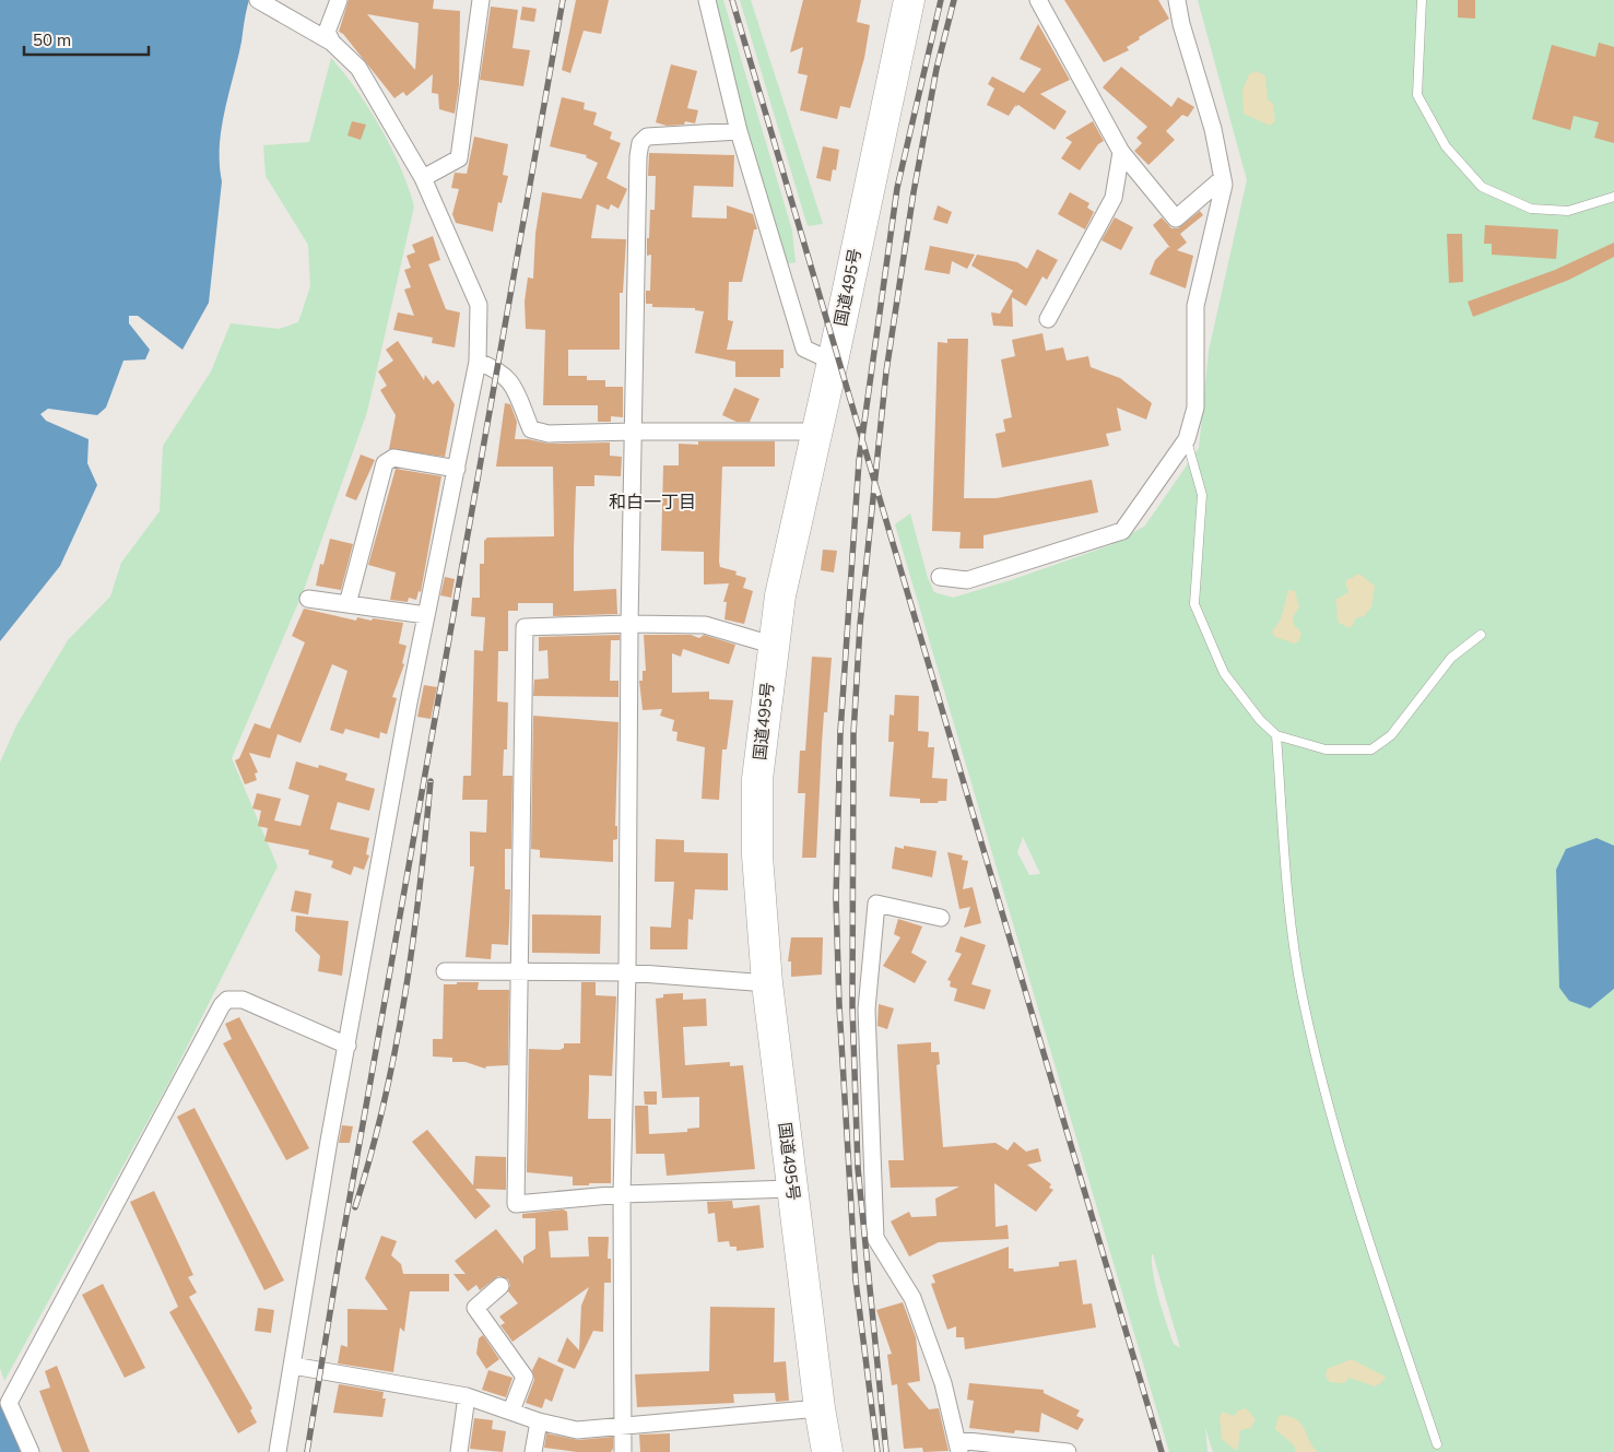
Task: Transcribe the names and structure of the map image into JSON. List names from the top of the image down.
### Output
{
  "streets": {
    "highway": ["国道495号"]
  },
  "districts": ["和白一丁目"],
  "scale_bar": "50 m"
}
